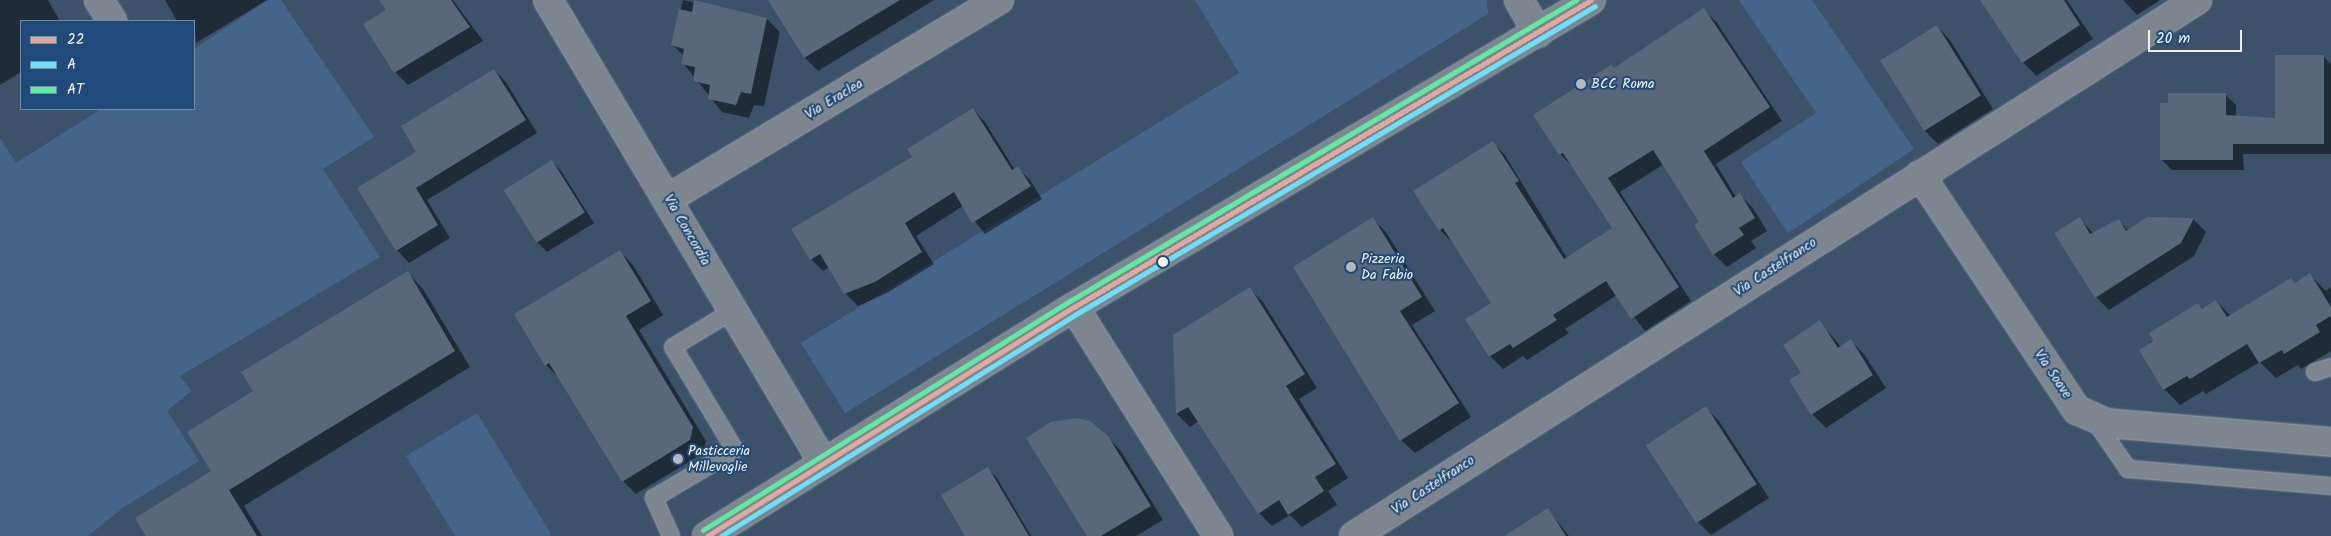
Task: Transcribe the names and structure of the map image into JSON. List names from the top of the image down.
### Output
{
  "streets": {
    "street": [
      "Via Eraclea",
      "Via Concordia",
      "Via Castelfranco",
      "Via Soave"
    ]
  },
  "crossings": [
    ["Via Eraclea", "Via Concordia"],
    ["Via Castelfranco", "Via Soave"]
  ],
  "places": ["BCC Roma", "Pizzeria Da Fabio", "Pasticceria Millevoglie"],
  "lines": ["transit line 22", "transit line AT", "transit line A"],
  "legend": ["22", "A", "AT"],
  "scale_bar": "20 m"
}
